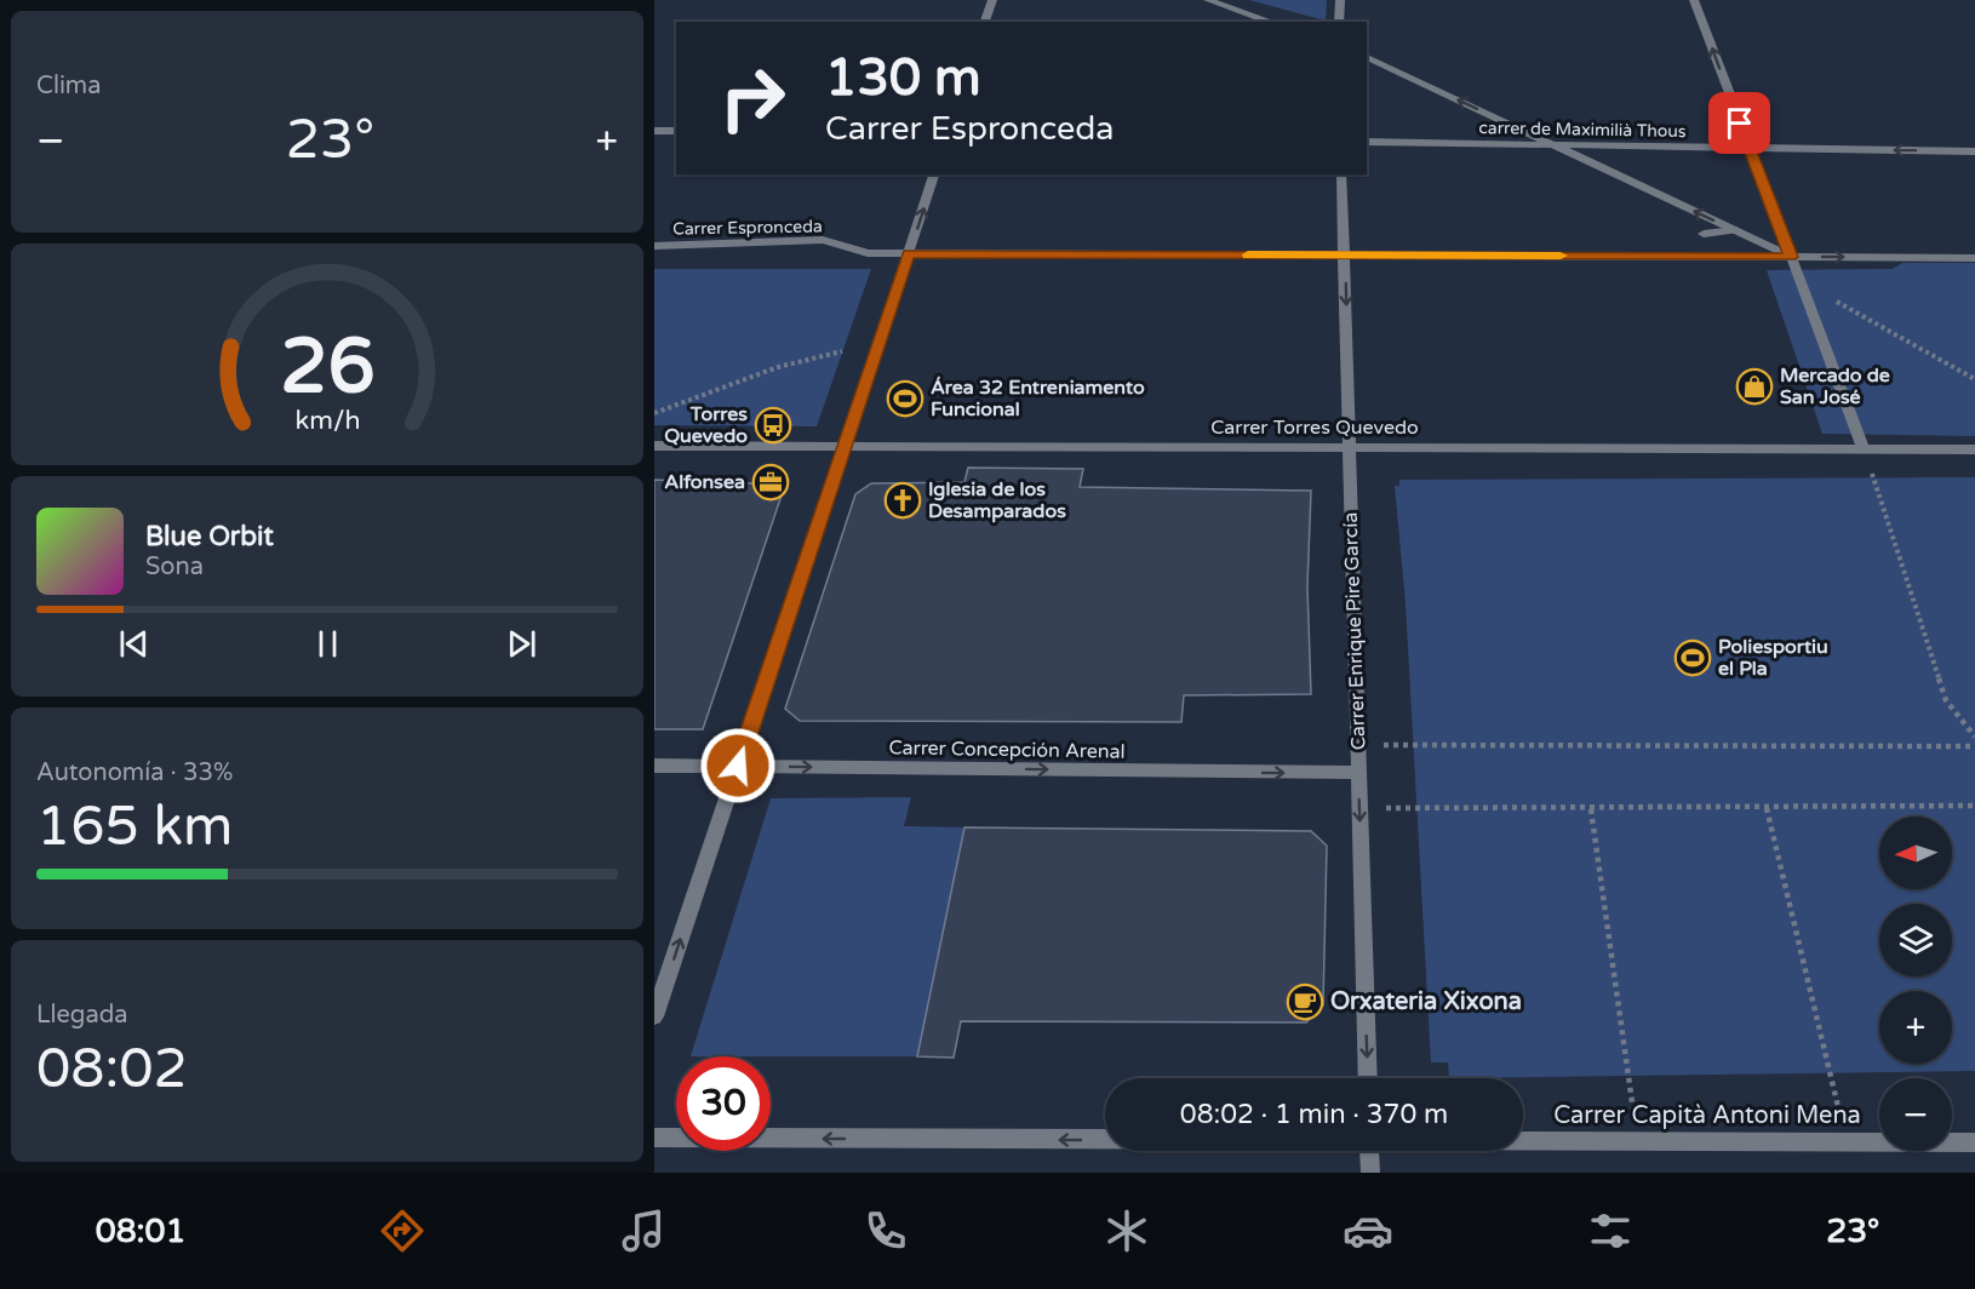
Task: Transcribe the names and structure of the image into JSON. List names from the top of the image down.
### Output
{
  "streets": {
    "street": [
      "carrer de Maximilià Thous",
      "Carrer Espronceda",
      "Carrer Torres Quevedo",
      "Carrer Enrique Pire García",
      "Carrer Concepción Arenal",
      "Carrer Capità Antoni Mena"
    ]
  },
  "crossings": [
    ["Carrer Espronceda", "Carrer Enrique Pire García"],
    ["Carrer Torres Quevedo", "Carrer Enrique Pire García"],
    ["Carrer Enrique Pire García", "Carrer Concepción Arenal"]
  ],
  "one_way": [
    "carrer de Maximilià Thous",
    "Carrer Enrique Pire García",
    "Carrer Concepción Arenal",
    "Carrer Capità Antoni Mena"
  ],
  "places": {
    "shop": ["Mercado de San José"],
    "sports": ["Área 32 Entreniamento Funcional", "Poliesportiu el Pla"],
    "bus stop": ["Torres Quevedo"],
    "office": ["Alfonsea"],
    "church": ["Iglesia de los Desamparados"],
    "cafe": ["Orxateria Xixona"]
  },
  "north": "left",
  "page": {
    "tile": [
      "Clima",
      ["Autonomía · 33%", "165 km"],
      ["Llegada", "08:02"]
    ],
    "turn": ["130 m", "Carrer Espronceda"],
    "heat": ["−", "23°", "+"],
    "song": ["Blue Orbit", "Sona"],
    "map_buttons": ["+", "−"],
    "limit": "30",
    "trip": "08:02 · 1 min · 370 m",
    "tabs": ["08:01", "23°"],
    "gauge": ["26", "km/h"]
  }
}
